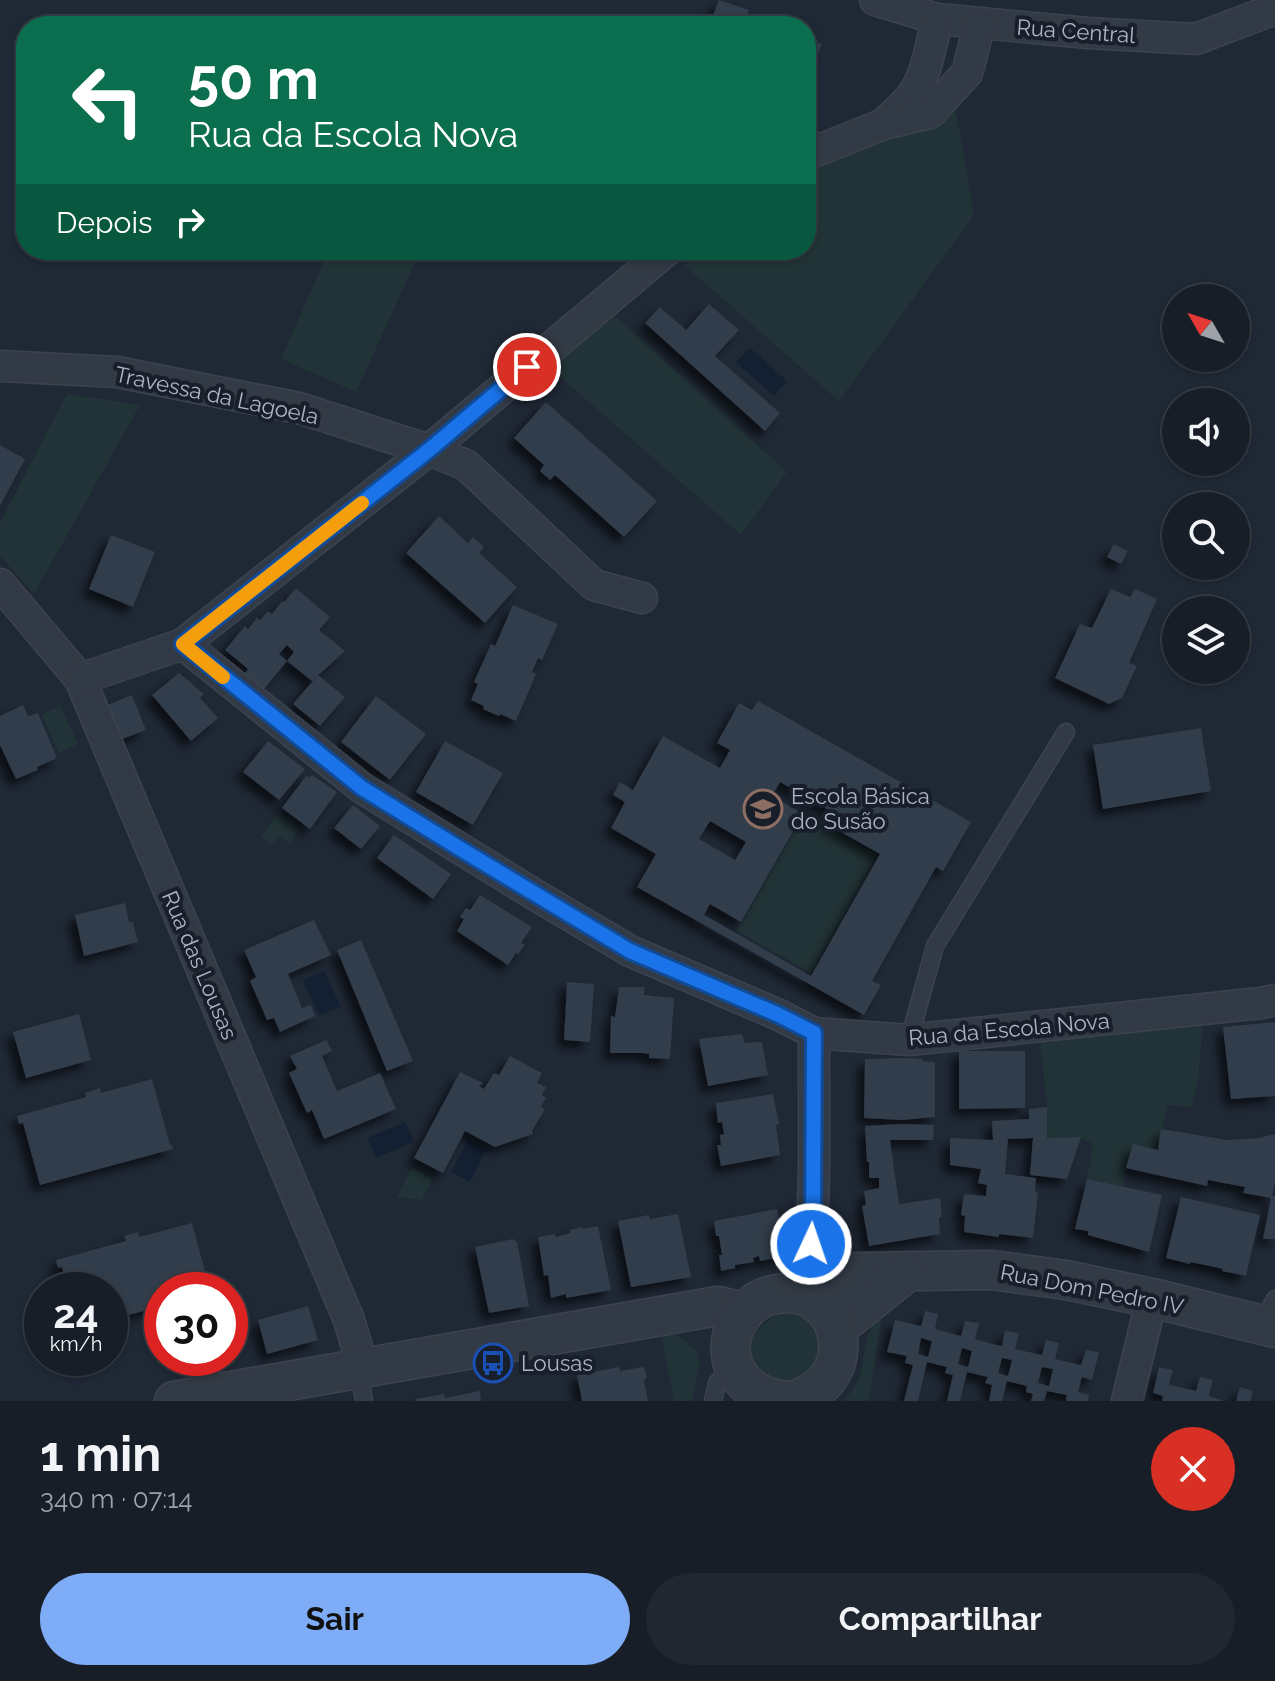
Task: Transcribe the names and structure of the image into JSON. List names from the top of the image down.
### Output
{
  "streets": {
    "street": [
      "Rua Central",
      "Travessa da Lagoela",
      "Rua das Lousas",
      "Rua da Escola Nova",
      "Rua Dom Pedro IV"
    ]
  },
  "places": {
    "school or university": ["Escola Básica do Susão"],
    "bus stop": ["Lousas"]
  },
  "north": "top left",
  "page": {
    "turn": ["50 m", "Rua da Escola Nova"],
    "then": "Depois",
    "speed": "24 km/h",
    "limit": "30",
    "heading": ["1 min", "340 m · 07:14"],
    "buttons": ["Sair", "Compartilhar"]
  }
}
